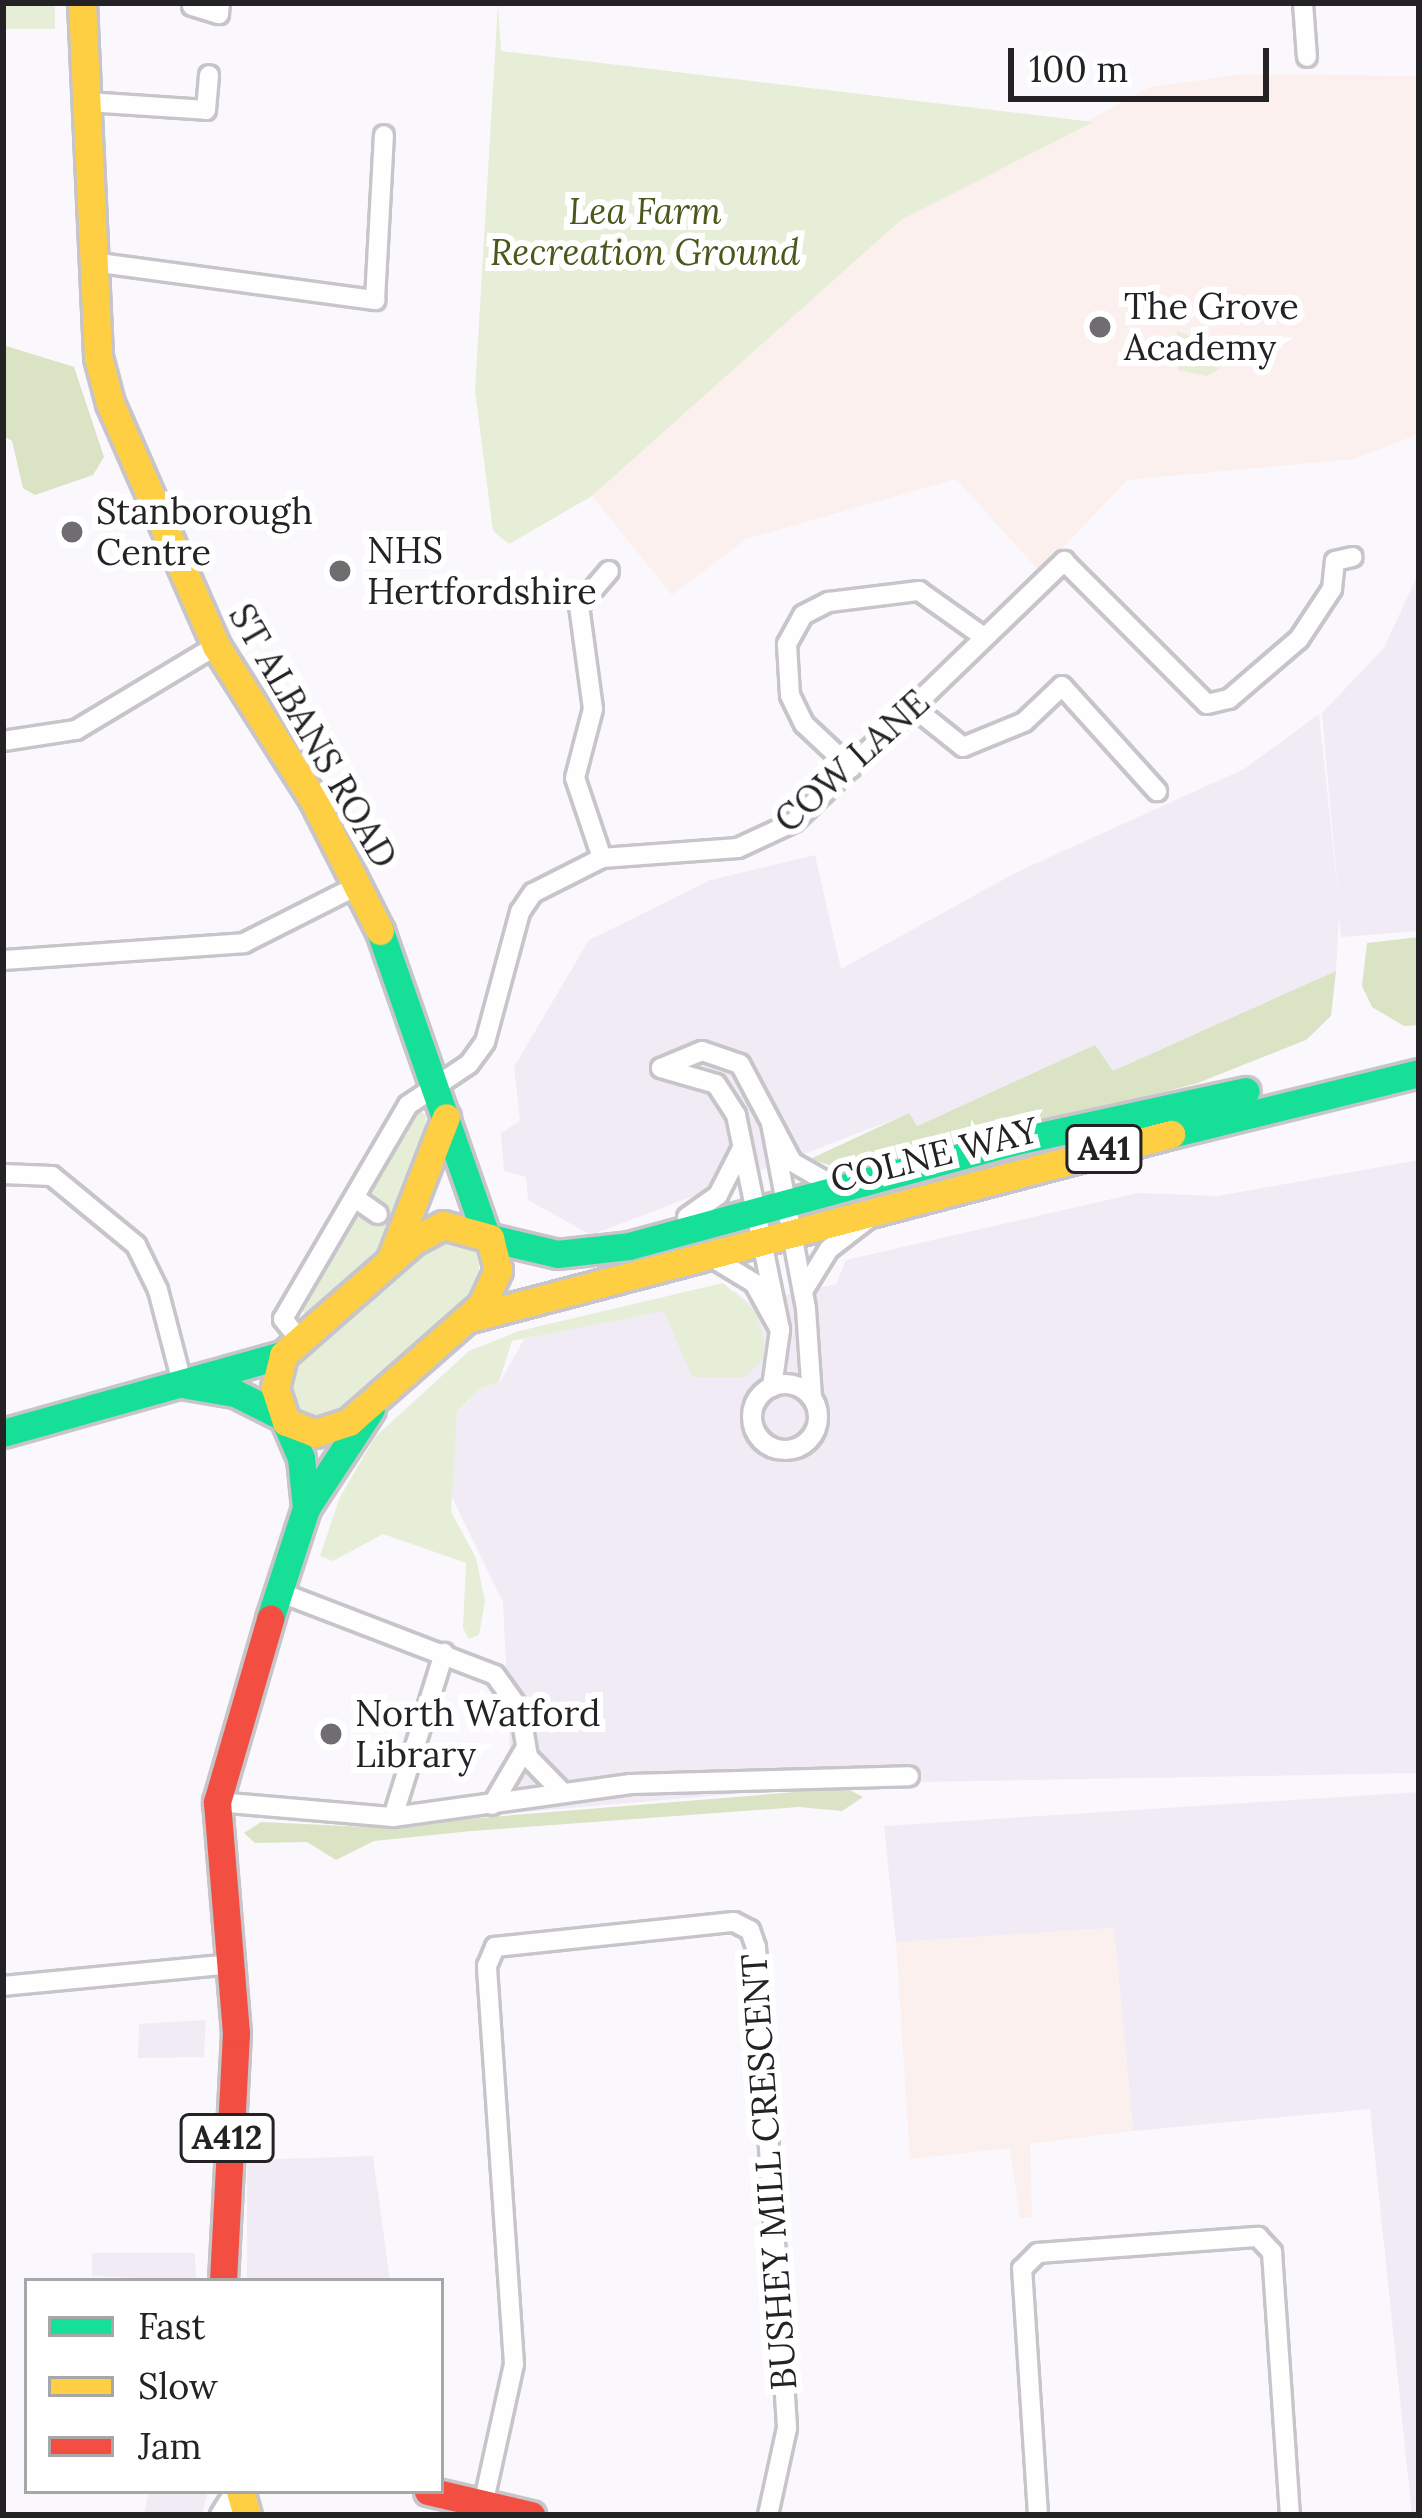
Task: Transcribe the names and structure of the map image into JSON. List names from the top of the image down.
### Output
{
  "streets": {
    "main road": [
      "ST ALBANS ROAD",
      "A41",
      "COLNE WAY",
      "A412"
    ],
    "street": ["COW LANE", "BUSHEY MILL CRESCENT"]
  },
  "crossings": [
    ["ST ALBANS ROAD", "COW LANE"],
    ["ST ALBANS ROAD", "A41"],
    ["ST ALBANS ROAD", "COLNE WAY"],
    ["A41", "COLNE WAY"],
    ["A41", "A412"]
  ],
  "parks": ["Lea Farm Recreation Ground"],
  "places": [
    "The Grove Academy",
    "Stanborough Centre",
    "NHS Hertfordshire",
    "North Watford Library"
  ],
  "legend": ["Fast", "Slow", "Jam"],
  "scale_bar": "100 m"
}
